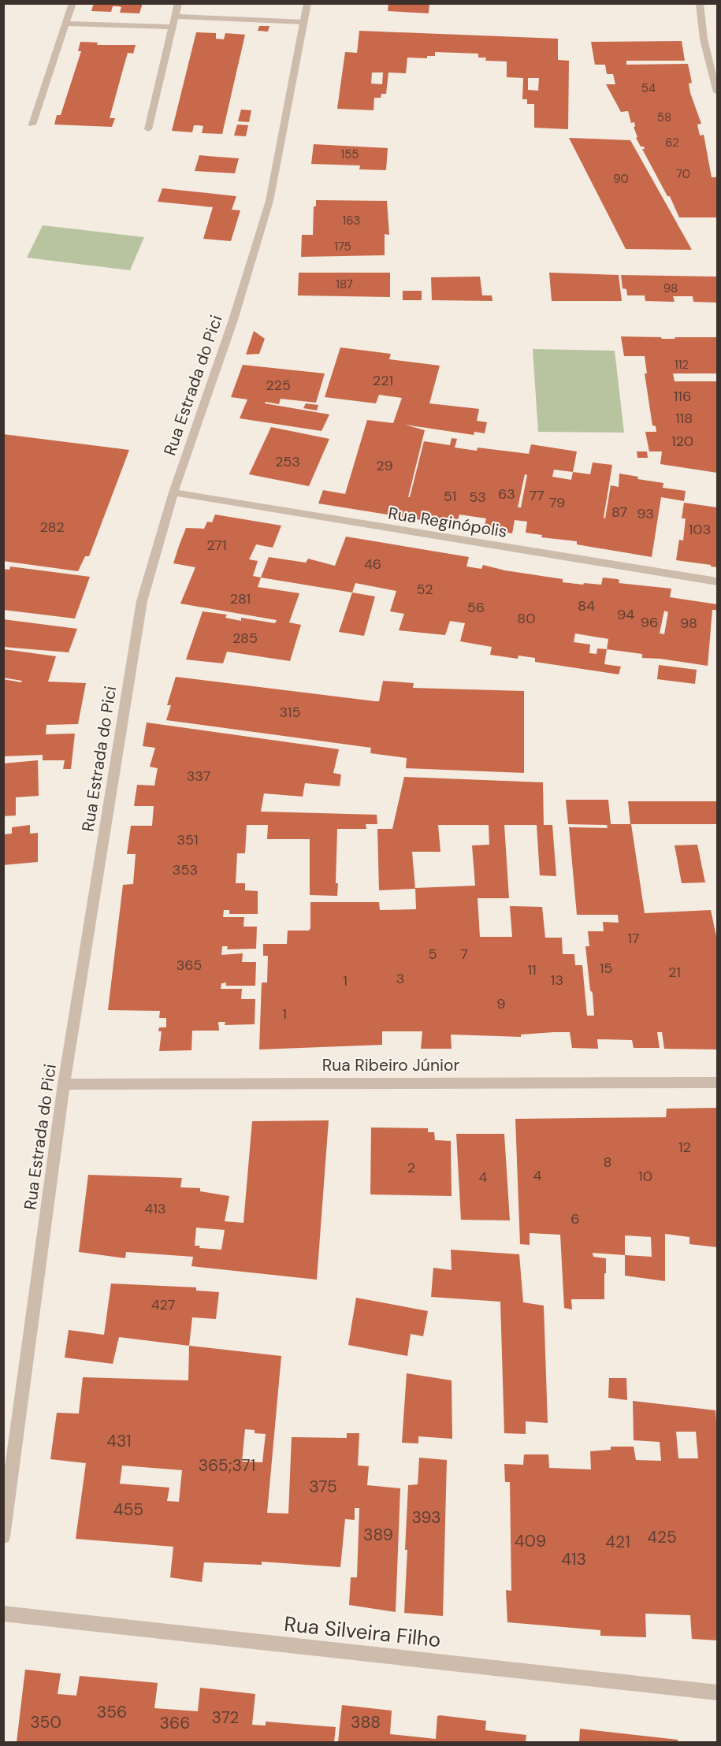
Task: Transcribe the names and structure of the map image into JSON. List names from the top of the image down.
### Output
{
  "streets": {
    "street": [
      "Rua Estrada do Pici",
      "Rua Reginópolis",
      "Rua Ribeiro Júnior",
      "Rua Silveira Filho"
    ]
  },
  "crossings": [
    ["Rua Estrada do Pici", "Rua Reginópolis"],
    ["Rua Estrada do Pici", "Rua Ribeiro Júnior"]
  ],
  "house_numbers": [
    "54",
    "58",
    "62",
    "155",
    "70",
    "90",
    "163",
    "175",
    "187",
    "98",
    "112",
    "221",
    "225",
    "116",
    "118",
    "120",
    "253",
    "29",
    "63",
    "77",
    "51",
    "53",
    "79",
    "87",
    "93",
    "282",
    "103",
    "271",
    "46",
    "52",
    "281",
    "84",
    "56",
    "94",
    "80",
    "96",
    "98",
    "285",
    "315",
    "337",
    "351",
    "353",
    "17",
    "5",
    "7",
    "365",
    "15",
    "11",
    "21",
    "3",
    "13",
    "1",
    "9",
    "1",
    "12",
    "8",
    "2",
    "4",
    "10",
    "4",
    "413",
    "6",
    "427",
    "431",
    "365;371",
    "375",
    "455",
    "393",
    "389",
    "425",
    "409",
    "421",
    "413",
    "356",
    "372",
    "350",
    "388",
    "366"
  ]
}
